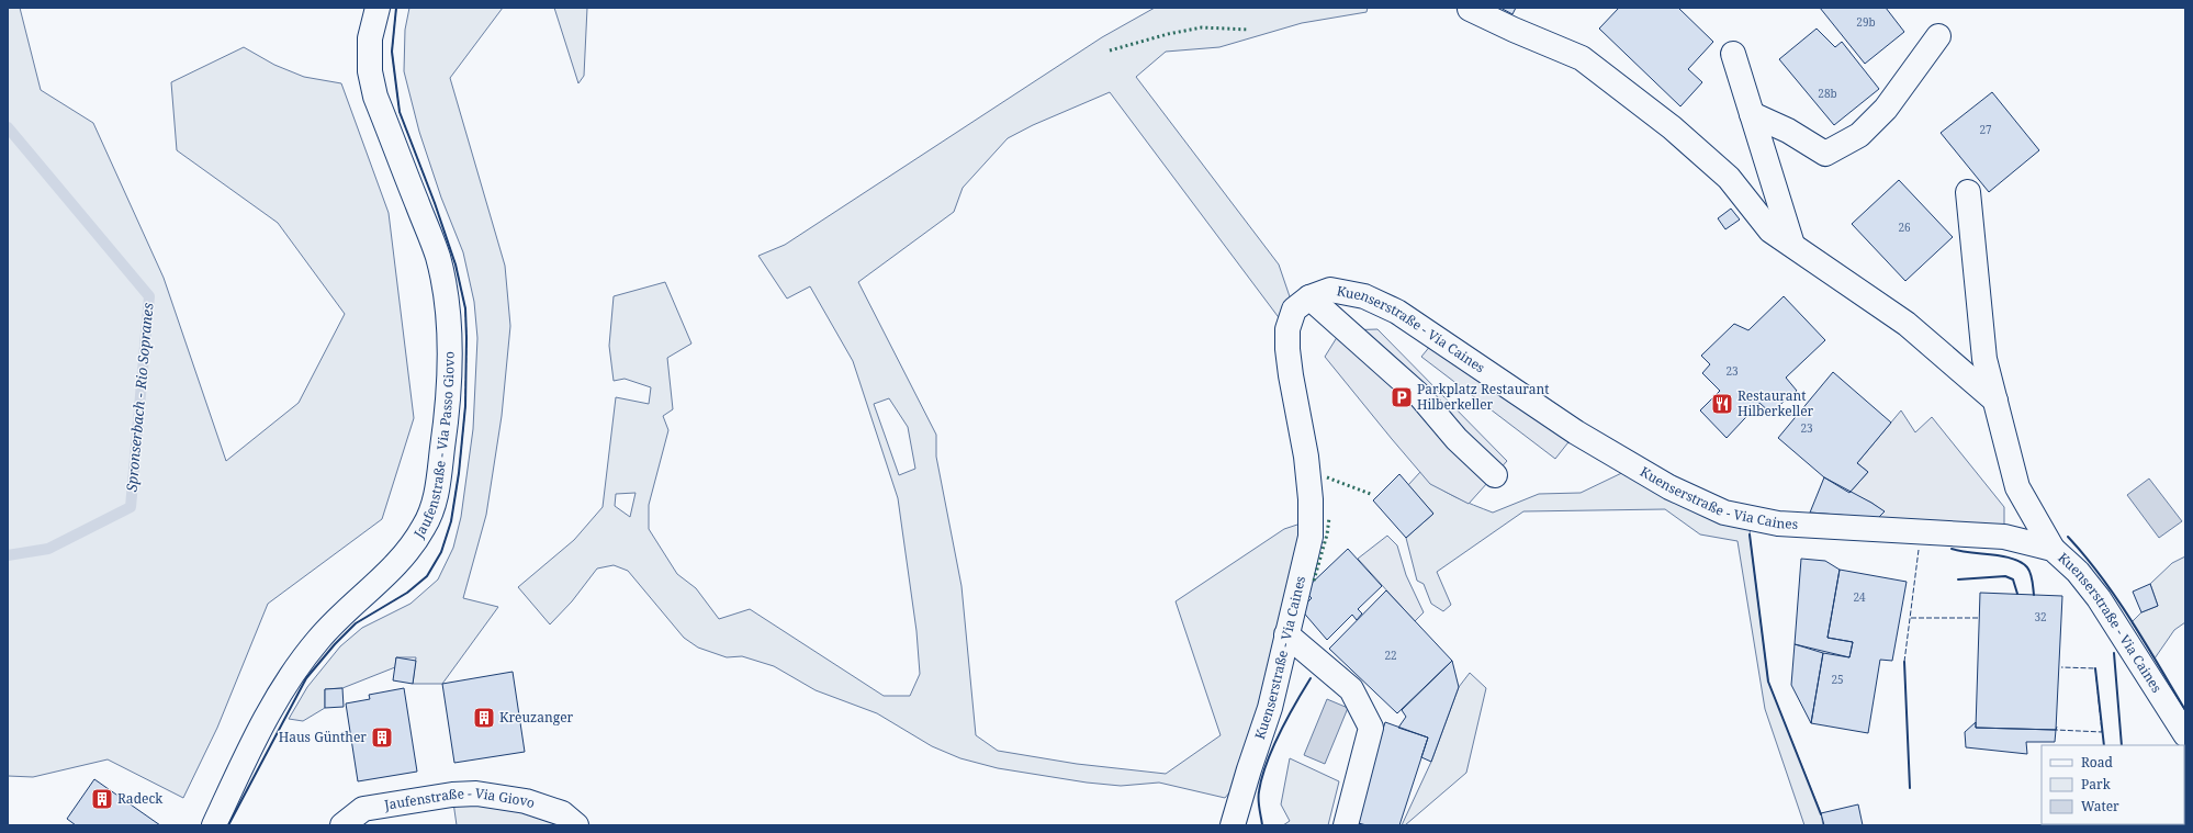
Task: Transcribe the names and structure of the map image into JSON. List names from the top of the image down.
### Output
{
  "streets": {
    "street": ["Kuenserstraße - Via Caines", "Jaufenstraße - Via Passo Giovo", "Jaufenstraße - Via Giovo"]
  },
  "water": ["Spronserbach - Rio Sopranes"],
  "places": {
    "parking": ["Parkplatz Restaurant Hilberkeller"],
    "restaurant": ["Restaurant Hilberkeller"],
    "building": ["Kreuzanger", "Haus Günther", "Radeck"]
  },
  "house_numbers": [
    "29b",
    "28b",
    "27",
    "26",
    "23",
    "23",
    "24",
    "32",
    "22",
    "25"
  ],
  "legend": ["Road", "Park", "Water"]
}
